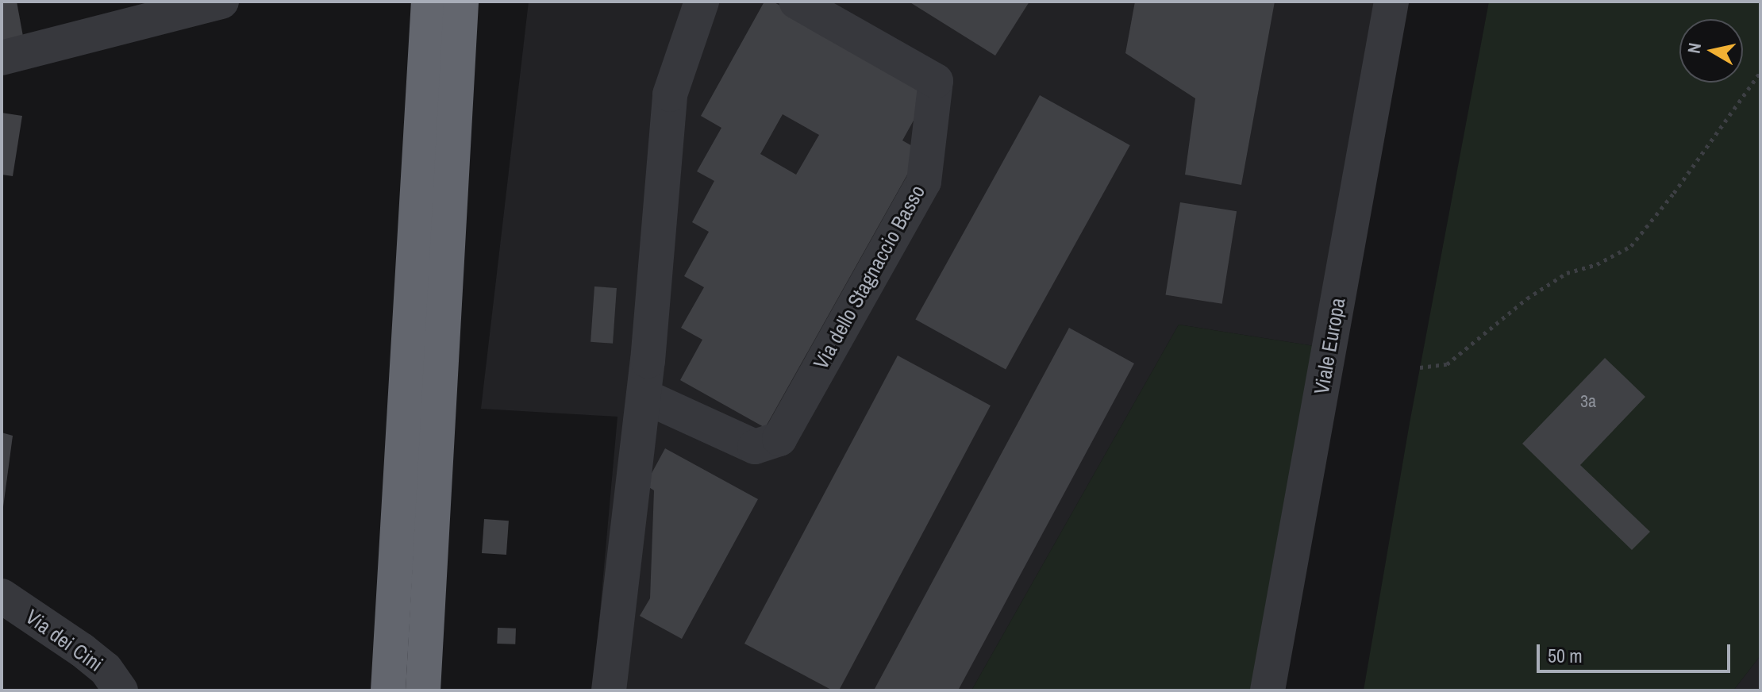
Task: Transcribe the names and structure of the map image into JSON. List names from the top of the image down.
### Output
{
  "streets": {
    "street": ["Via dello Stagnaccio Basso", "Viale Europa", "Via dei Cini"]
  },
  "house_numbers": ["3a"],
  "scale_bar": "50 m",
  "north": "left"
}
